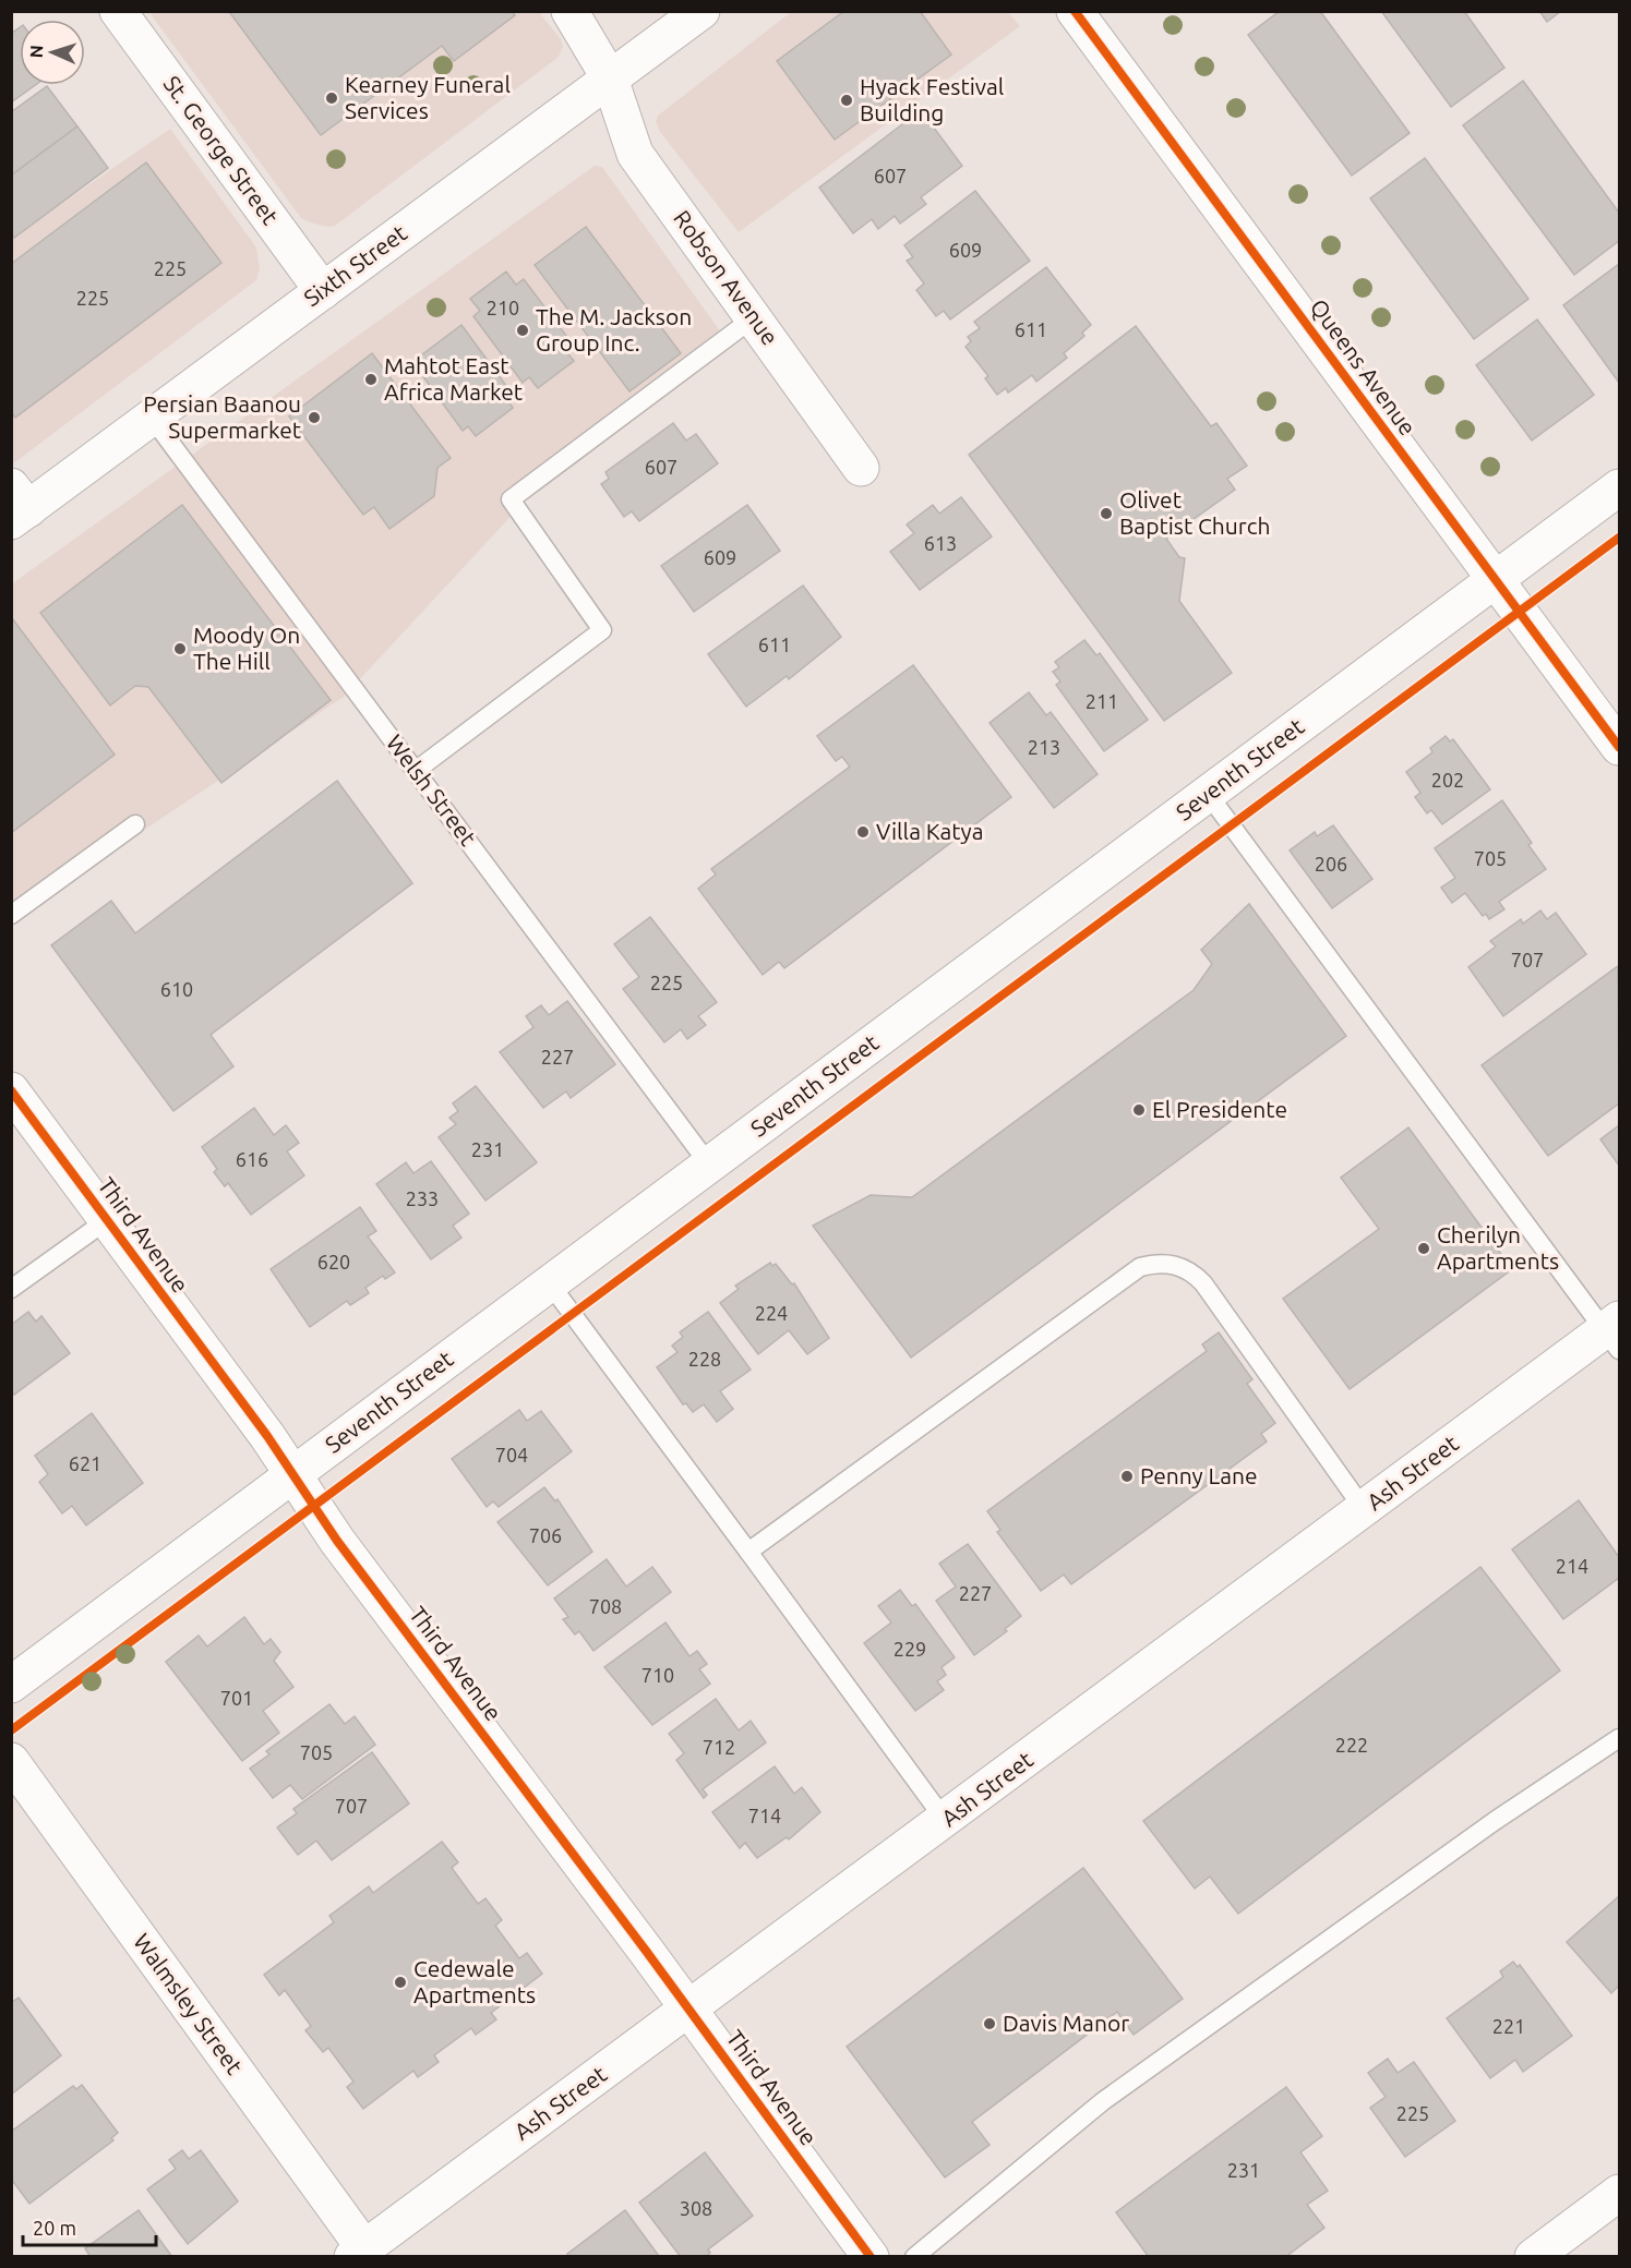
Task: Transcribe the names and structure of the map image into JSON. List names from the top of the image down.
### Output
{
  "streets": {
    "street": [
      "St. George Street",
      "Sixth Street",
      "Robson Avenue",
      "Queens Avenue",
      "Seventh Street",
      "Third Avenue",
      "Ash Street",
      "Walmsley Street"
    ],
    "lane": ["Welsh Street"]
  },
  "crossings": [
    ["St. George Street", "Sixth Street"],
    ["Sixth Street", "Robson Avenue"],
    ["Sixth Street", "Welsh Street"],
    ["Queens Avenue", "Seventh Street"],
    ["Seventh Street", "Welsh Street"],
    ["Seventh Street", "Third Avenue"],
    ["Third Avenue", "Ash Street"],
    ["Ash Street", "Walmsley Street"]
  ],
  "places": [
    "Kearney Funeral Services",
    "Hyack Festival Building",
    "The M. Jackson Group Inc.",
    "Mahtot East Africa Market",
    "Persian Baanou Supermarket",
    "Olivet Baptist Church",
    "Moody On The Hill",
    "Villa Katya",
    "El Presidente",
    "Cherilyn Apartments",
    "Penny Lane",
    "Cedewale Apartments",
    "Davis Manor"
  ],
  "house_numbers": [
    "607",
    "609",
    "225",
    "225",
    "210",
    "611",
    "607",
    "613",
    "609",
    "611",
    "211",
    "213",
    "202",
    "705",
    "206",
    "707",
    "225",
    "610",
    "227",
    "231",
    "616",
    "233",
    "620",
    "224",
    "228",
    "704",
    "621",
    "706",
    "214",
    "227",
    "708",
    "229",
    "710",
    "701",
    "222",
    "712",
    "705",
    "707",
    "714",
    "221",
    "225",
    "231",
    "308"
  ],
  "scale_bar": "20 m",
  "north": "left"
}
